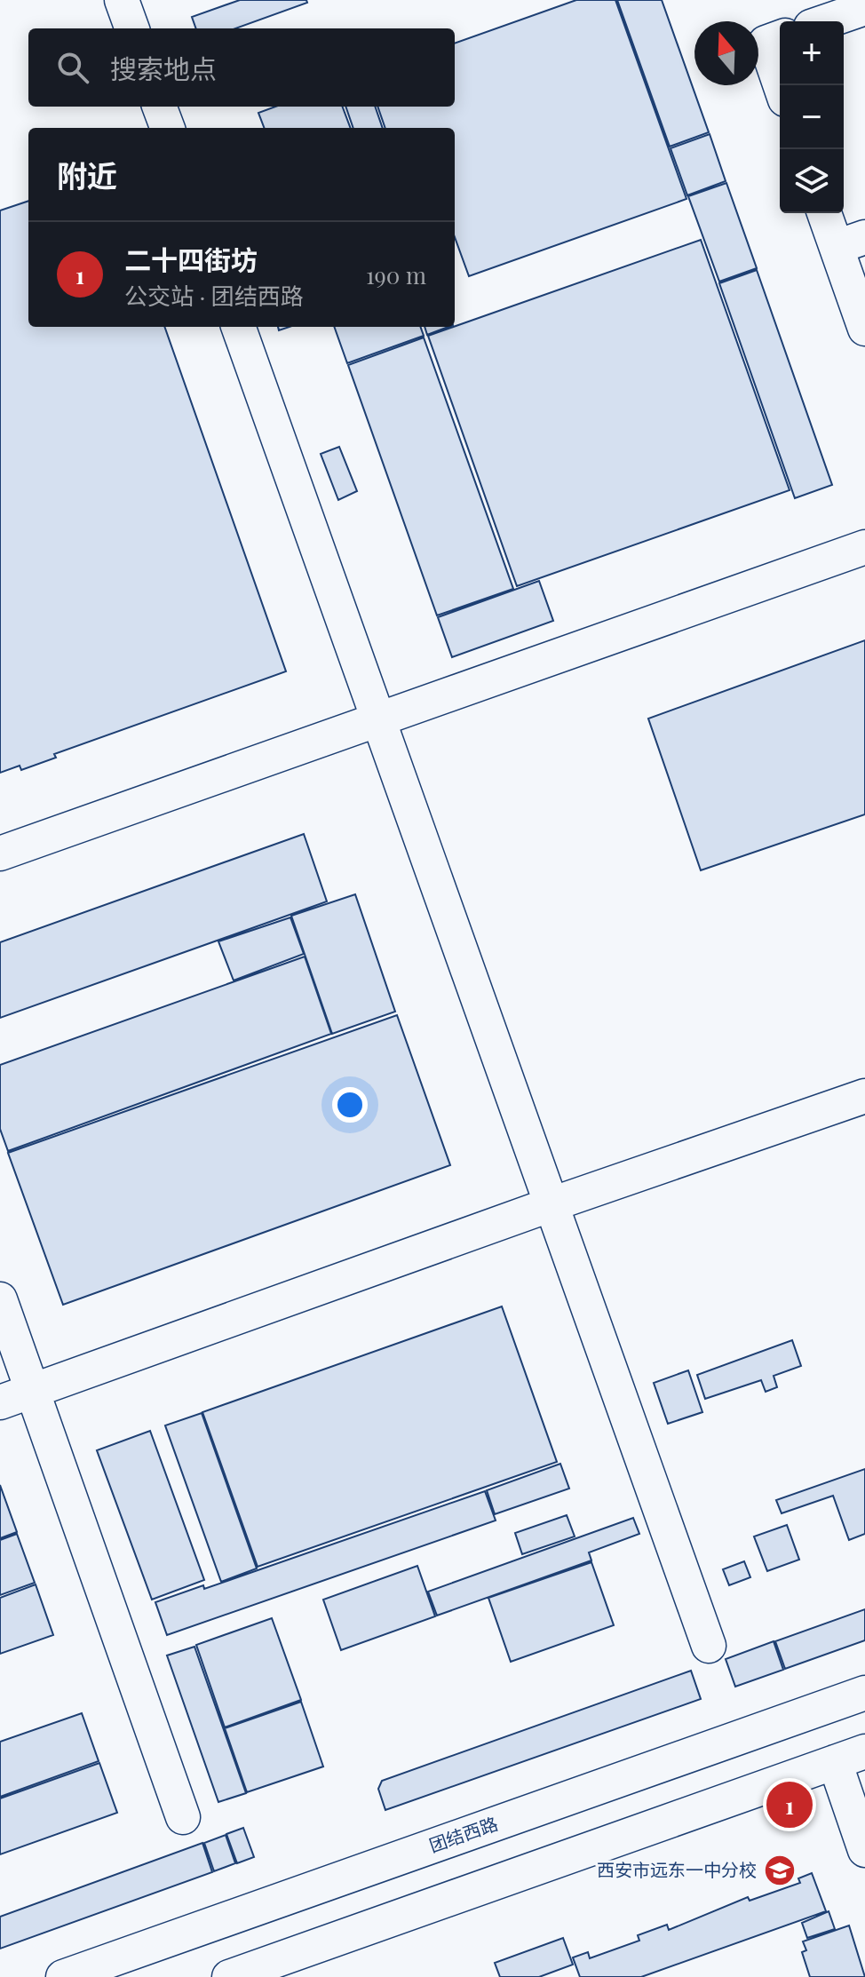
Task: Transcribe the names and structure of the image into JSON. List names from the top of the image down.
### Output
{
  "streets": {
    "street": ["团结西路"]
  },
  "places": {
    "school or university": ["西安市远东一中分校"]
  },
  "north": "top",
  "page": {
    "map_buttons": ["+", "−"],
    "search": "搜索地点",
    "heading": "附近",
    "list": [
      {
        "mark": "1",
        "name": "二十四街坊",
        "note": "公交站 · 团结西路",
        "value": "190 m"
      }
    ],
    "pins": "1"
  }
}
